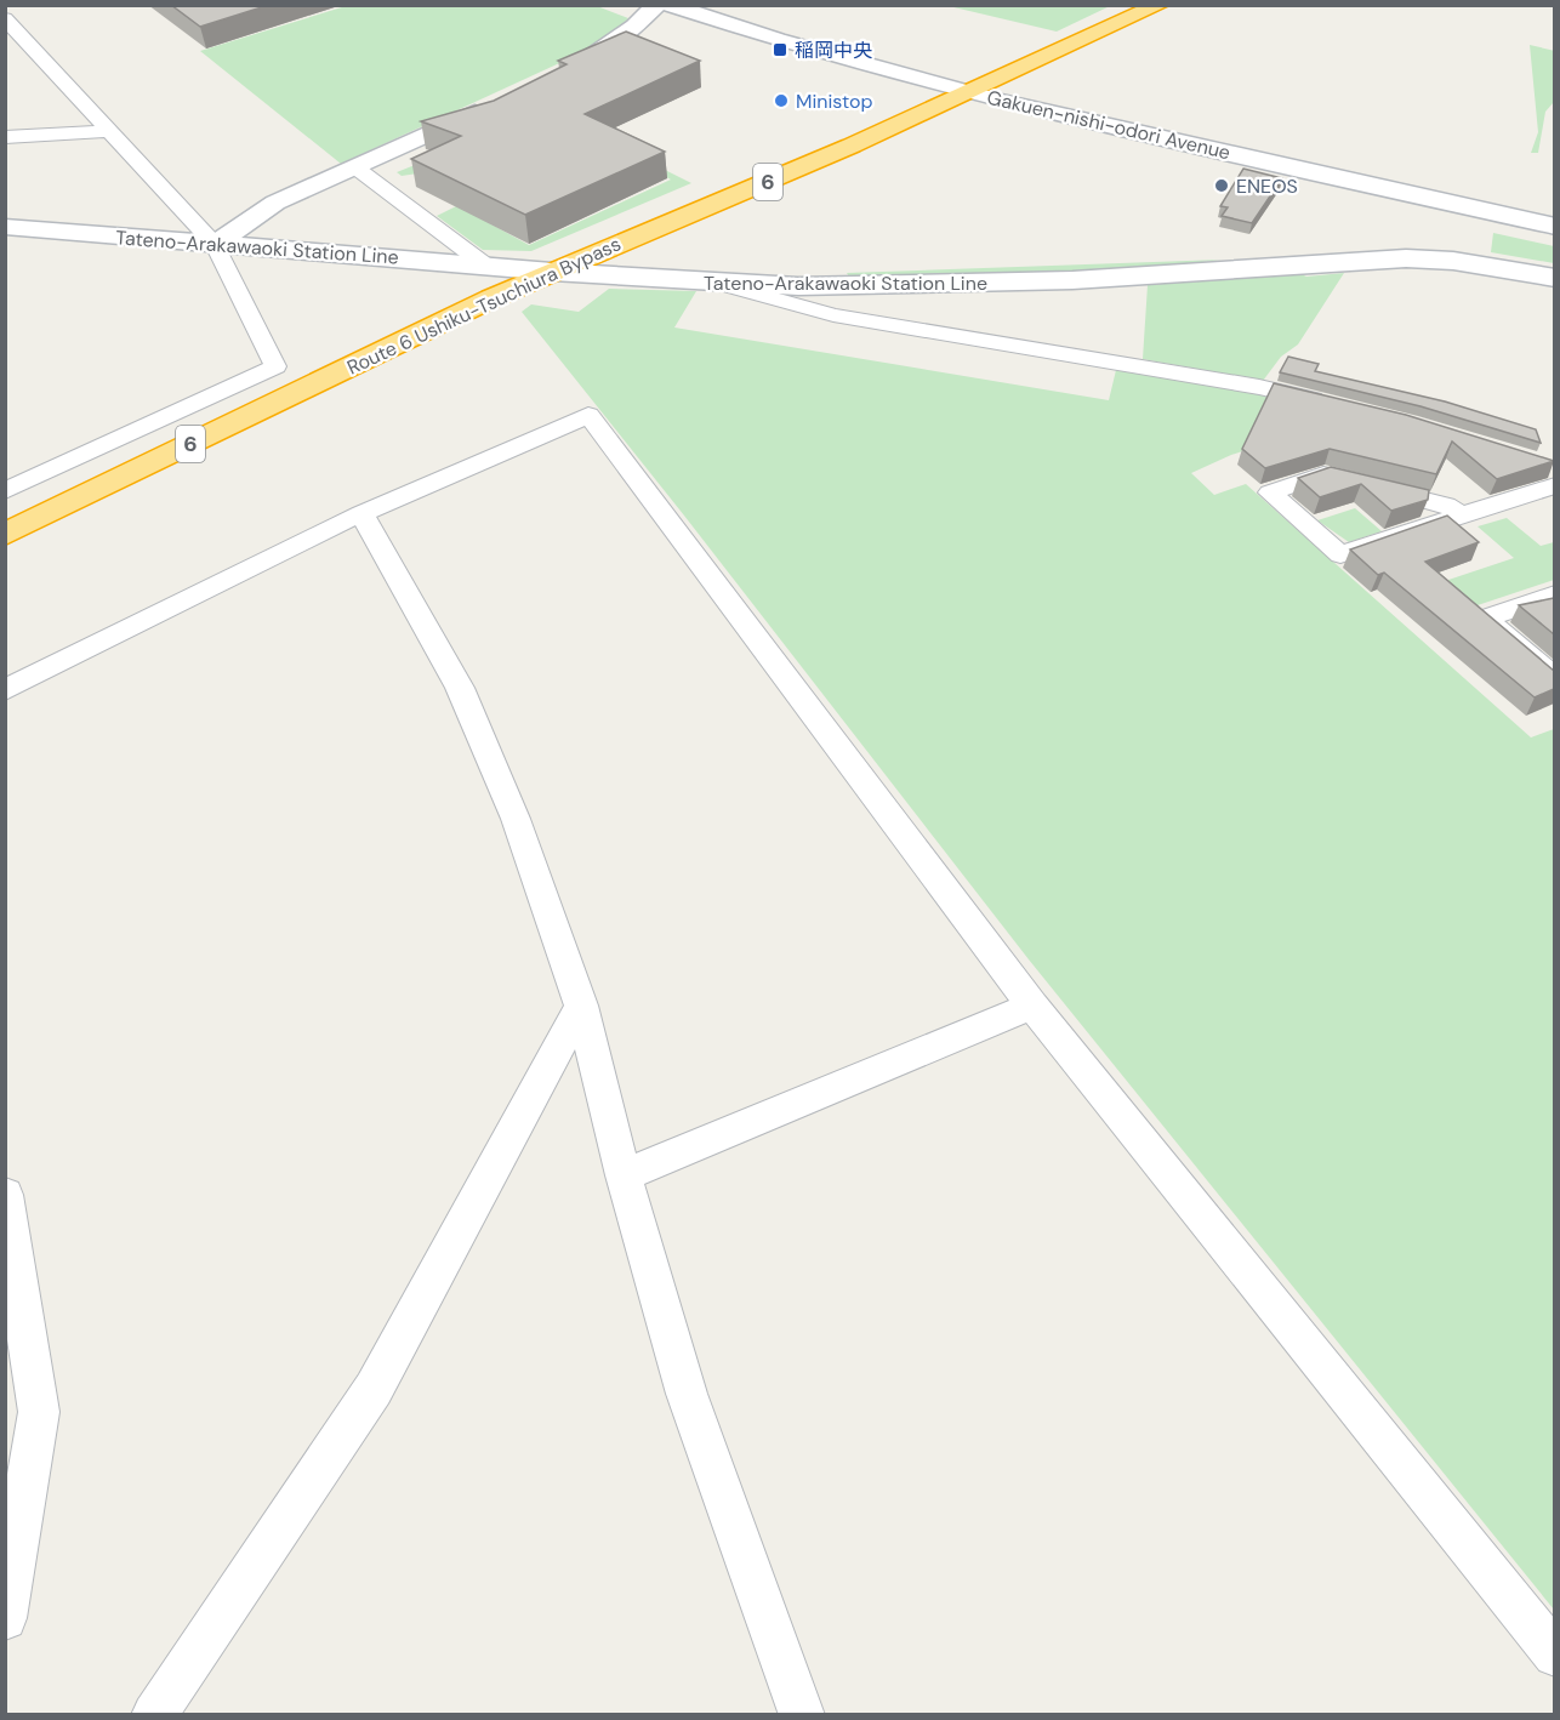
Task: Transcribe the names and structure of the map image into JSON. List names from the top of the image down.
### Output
{
  "streets": {
    "highway": ["6", "Route 6 Ushiku-Tsuchiura Bypass"],
    "main road": ["Gakuen-nishi-odori Avenue", "Tateno-Arakawaoki Station Line"]
  },
  "crossings": [
    ["Gakuen-nishi-odori Avenue", "6"],
    ["Gakuen-nishi-odori Avenue", "Route 6 Ushiku-Tsuchiura Bypass"],
    ["6", "Route 6 Ushiku-Tsuchiura Bypass"],
    ["Tateno-Arakawaoki Station Line", "Route 6 Ushiku-Tsuchiura Bypass"]
  ],
  "places": {
    "transit": ["稲岡中央"],
    "other": ["Ministop", "ENEOS"]
  }
}
